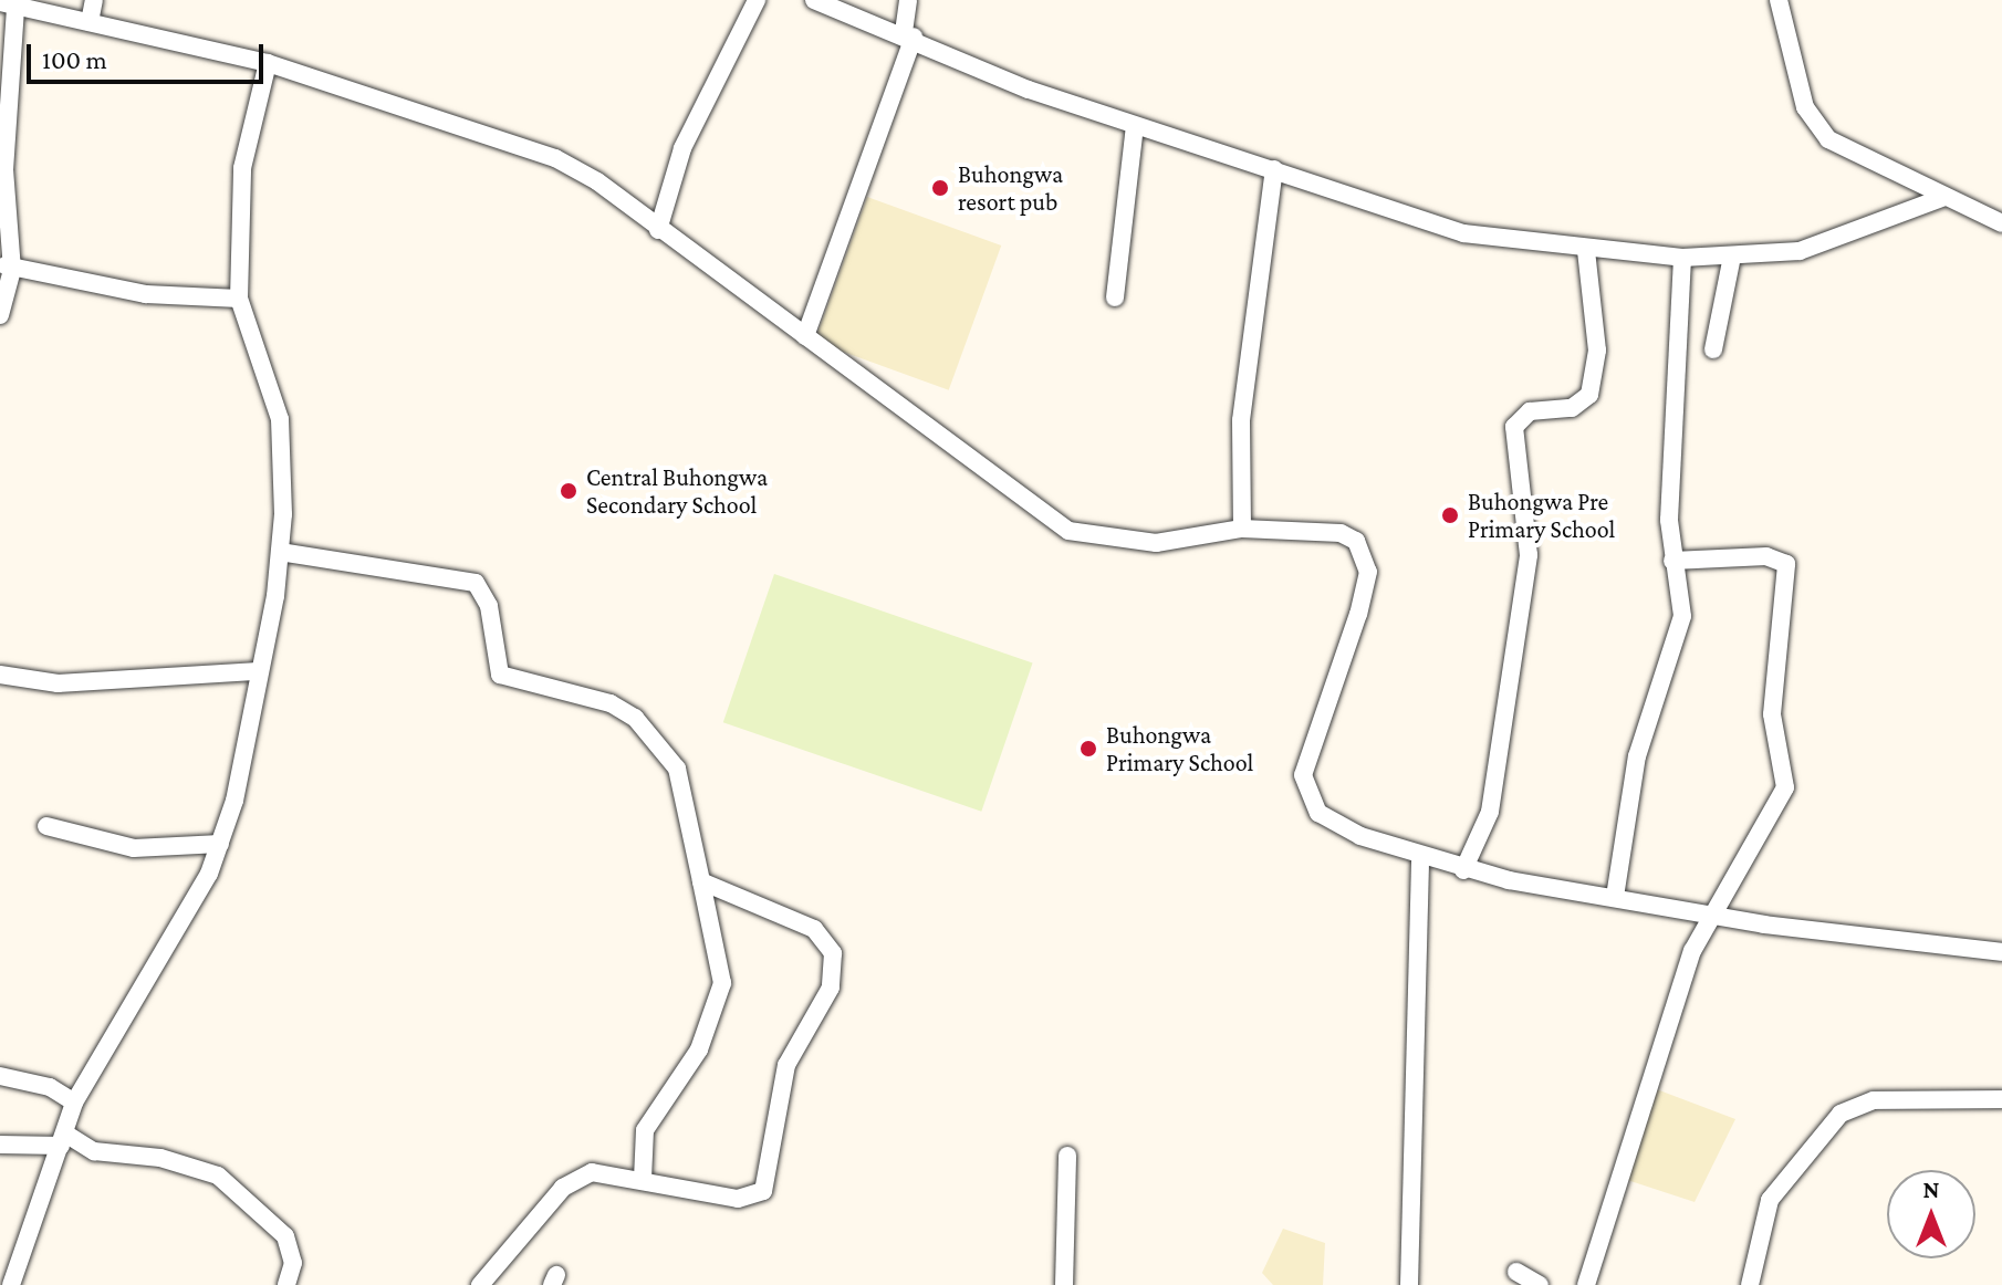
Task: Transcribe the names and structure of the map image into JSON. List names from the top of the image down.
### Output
{
  "places": [
    "Buhongwa resort pub",
    "Central Buhongwa Secondary School",
    "Buhongwa Pre Primary School",
    "Buhongwa Primary School"
  ],
  "scale_bar": "100 m",
  "north": "top"
}
